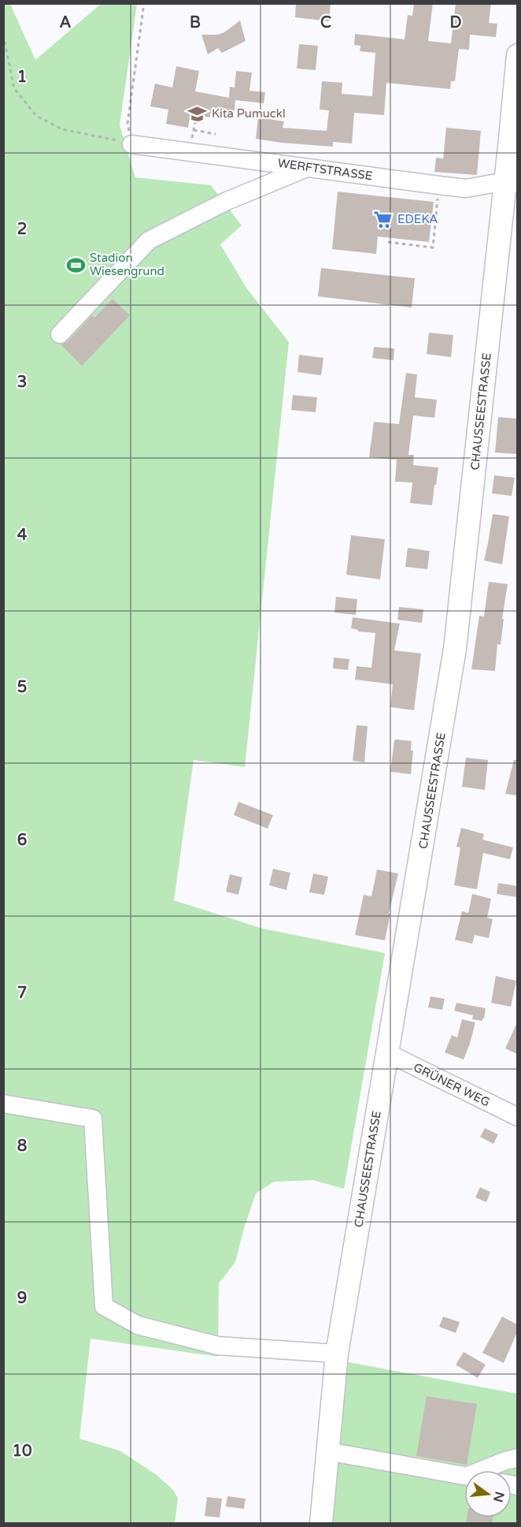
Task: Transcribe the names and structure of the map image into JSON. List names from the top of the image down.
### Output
{
  "streets": {
    "main road": ["CHAUSSEESTRASSE"],
    "street": ["WERFTSTRASSE", "GRÜNER WEG"]
  },
  "crossings": [
    ["WERFTSTRASSE", "CHAUSSEESTRASSE"],
    ["CHAUSSEESTRASSE", "GRÜNER WEG"]
  ],
  "places": {
    "school or university": ["Kita Pumuckl"],
    "supermarket": ["EDEKA"],
    "sports": ["Stadion Wiesengrund"]
  },
  "north": "right",
  "grid": {
    "columns": [
      "A",
      "B",
      "C",
      "D"
    ],
    "rows": [
      "1",
      "2",
      "3",
      "4",
      "5",
      "6",
      "7",
      "8",
      "9",
      "10"
    ]
  }
}
